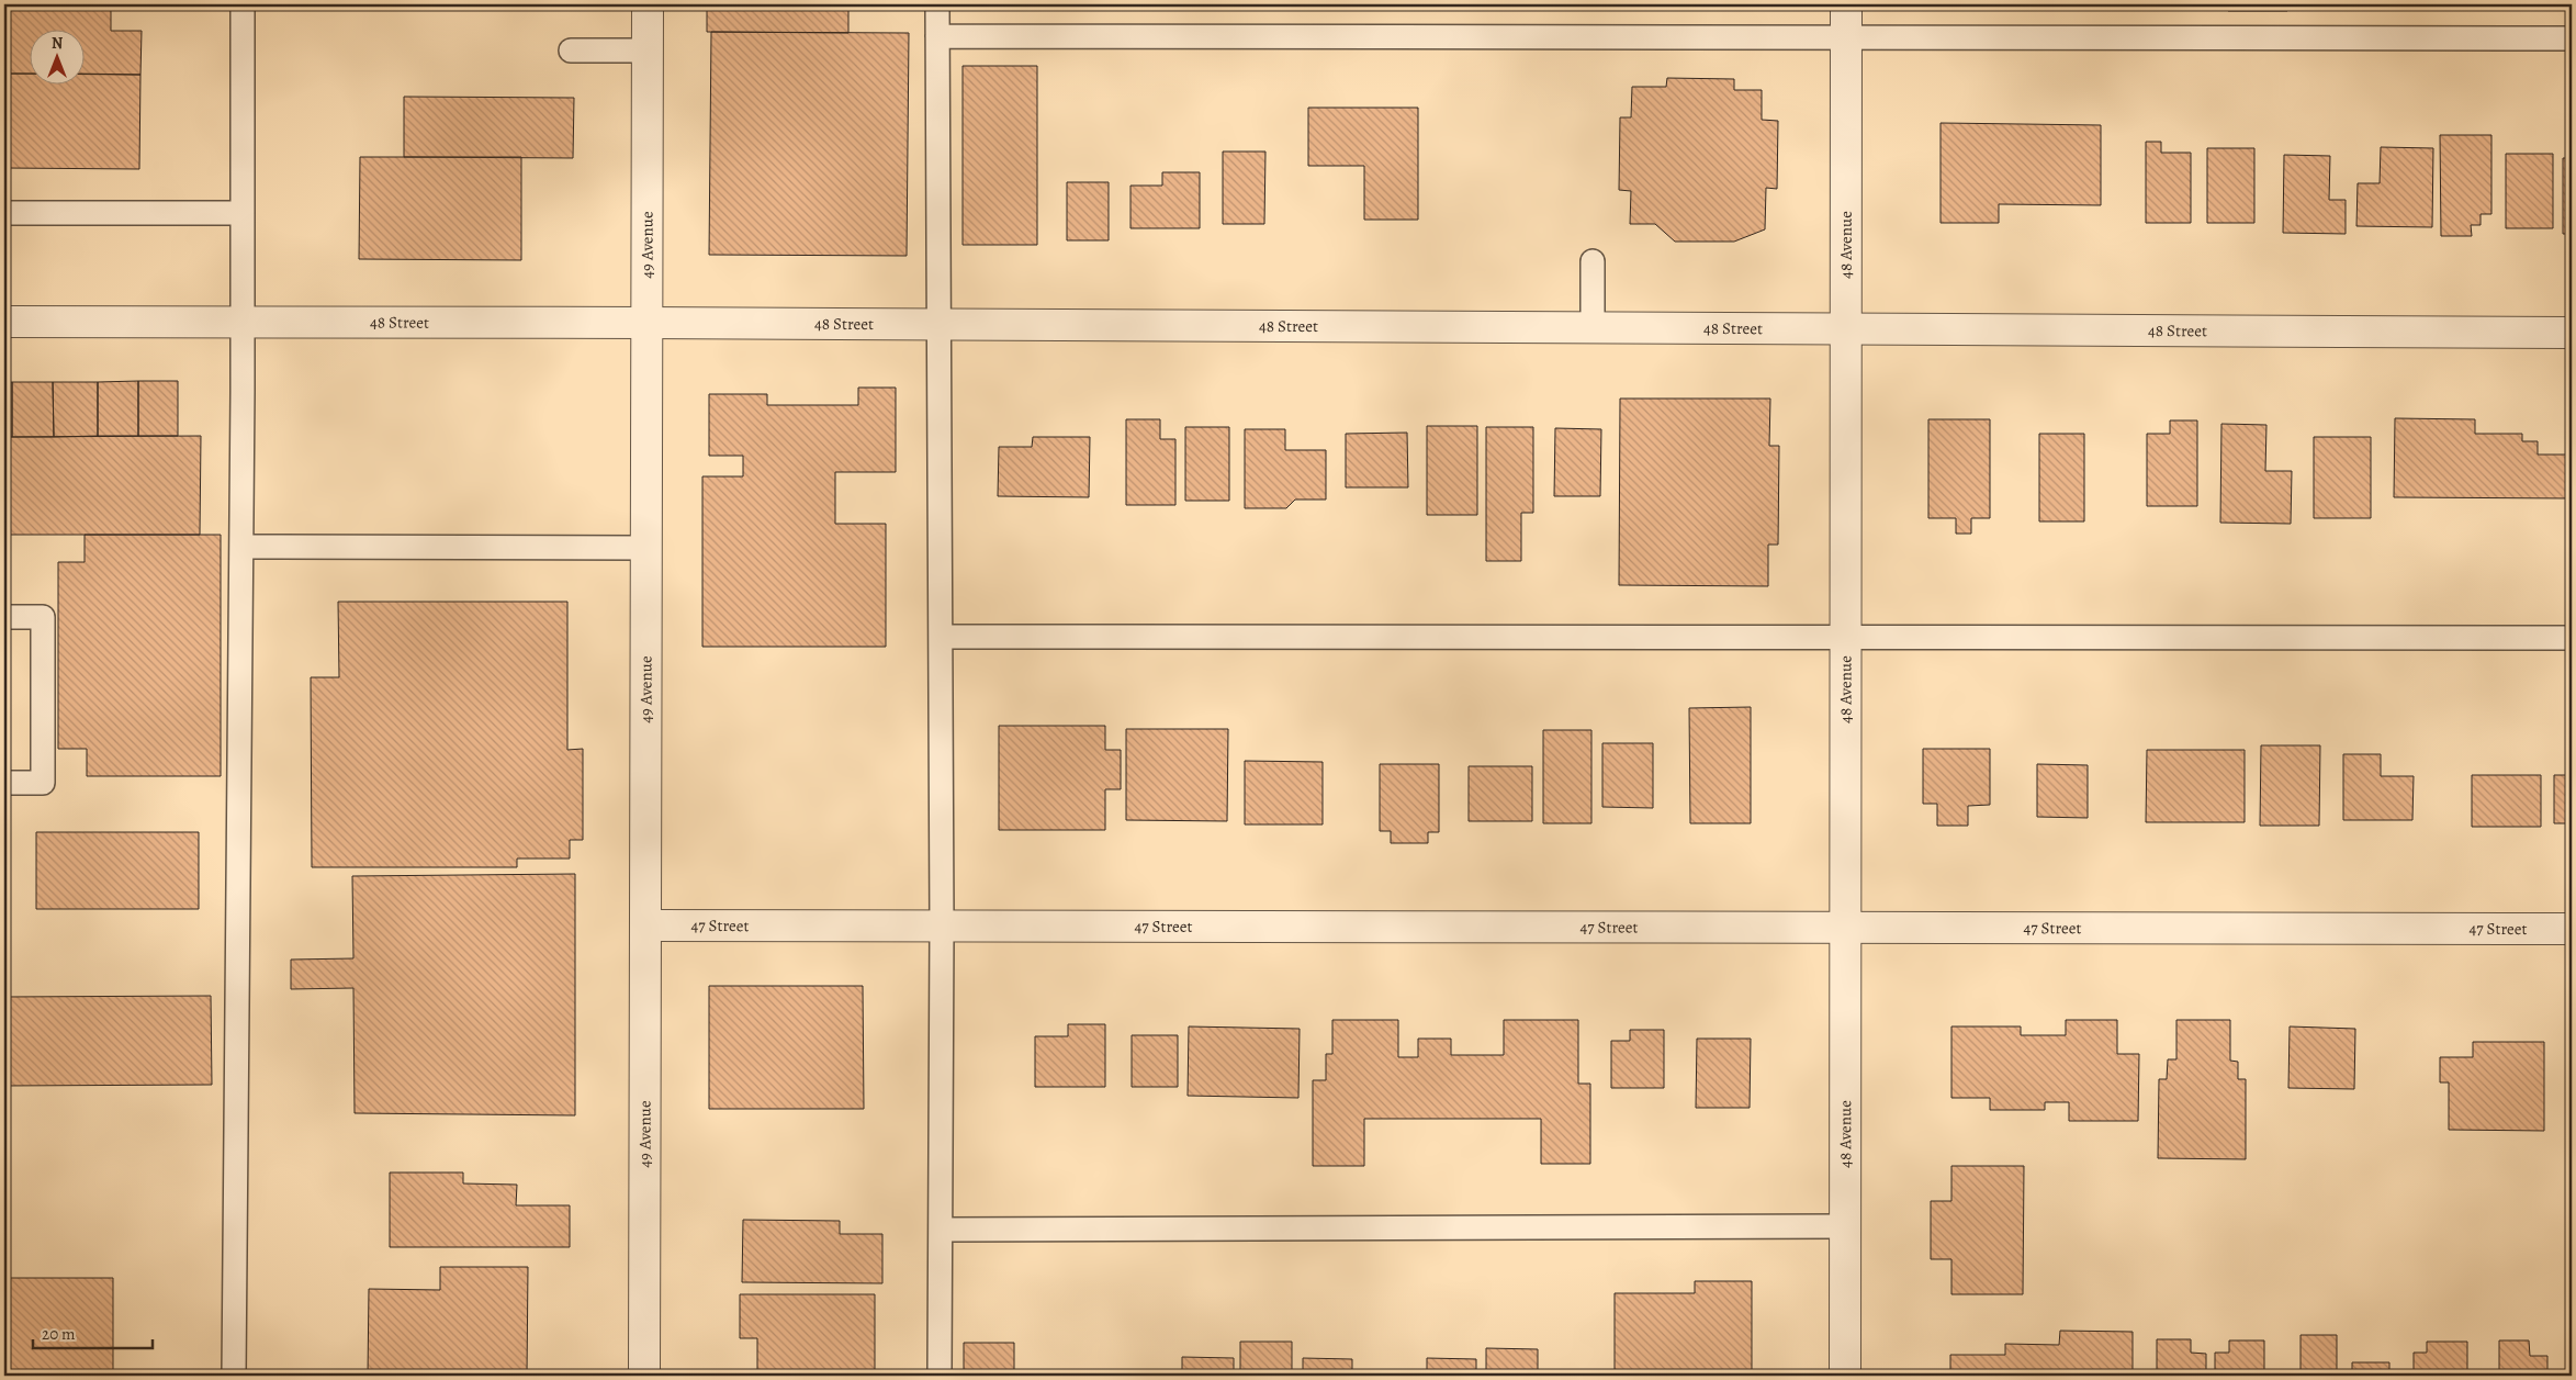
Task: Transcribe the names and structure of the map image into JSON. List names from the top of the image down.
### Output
{
  "streets": {
    "street": [
      "49 Avenue",
      "48 Avenue",
      "48 Street",
      "47 Street"
    ]
  },
  "crossings": [
    ["49 Avenue", "48 Street"],
    ["49 Avenue", "47 Street"],
    ["48 Avenue", "48 Street"],
    ["48 Avenue", "47 Street"]
  ],
  "scale_bar": "20 m",
  "north": "top"
}
